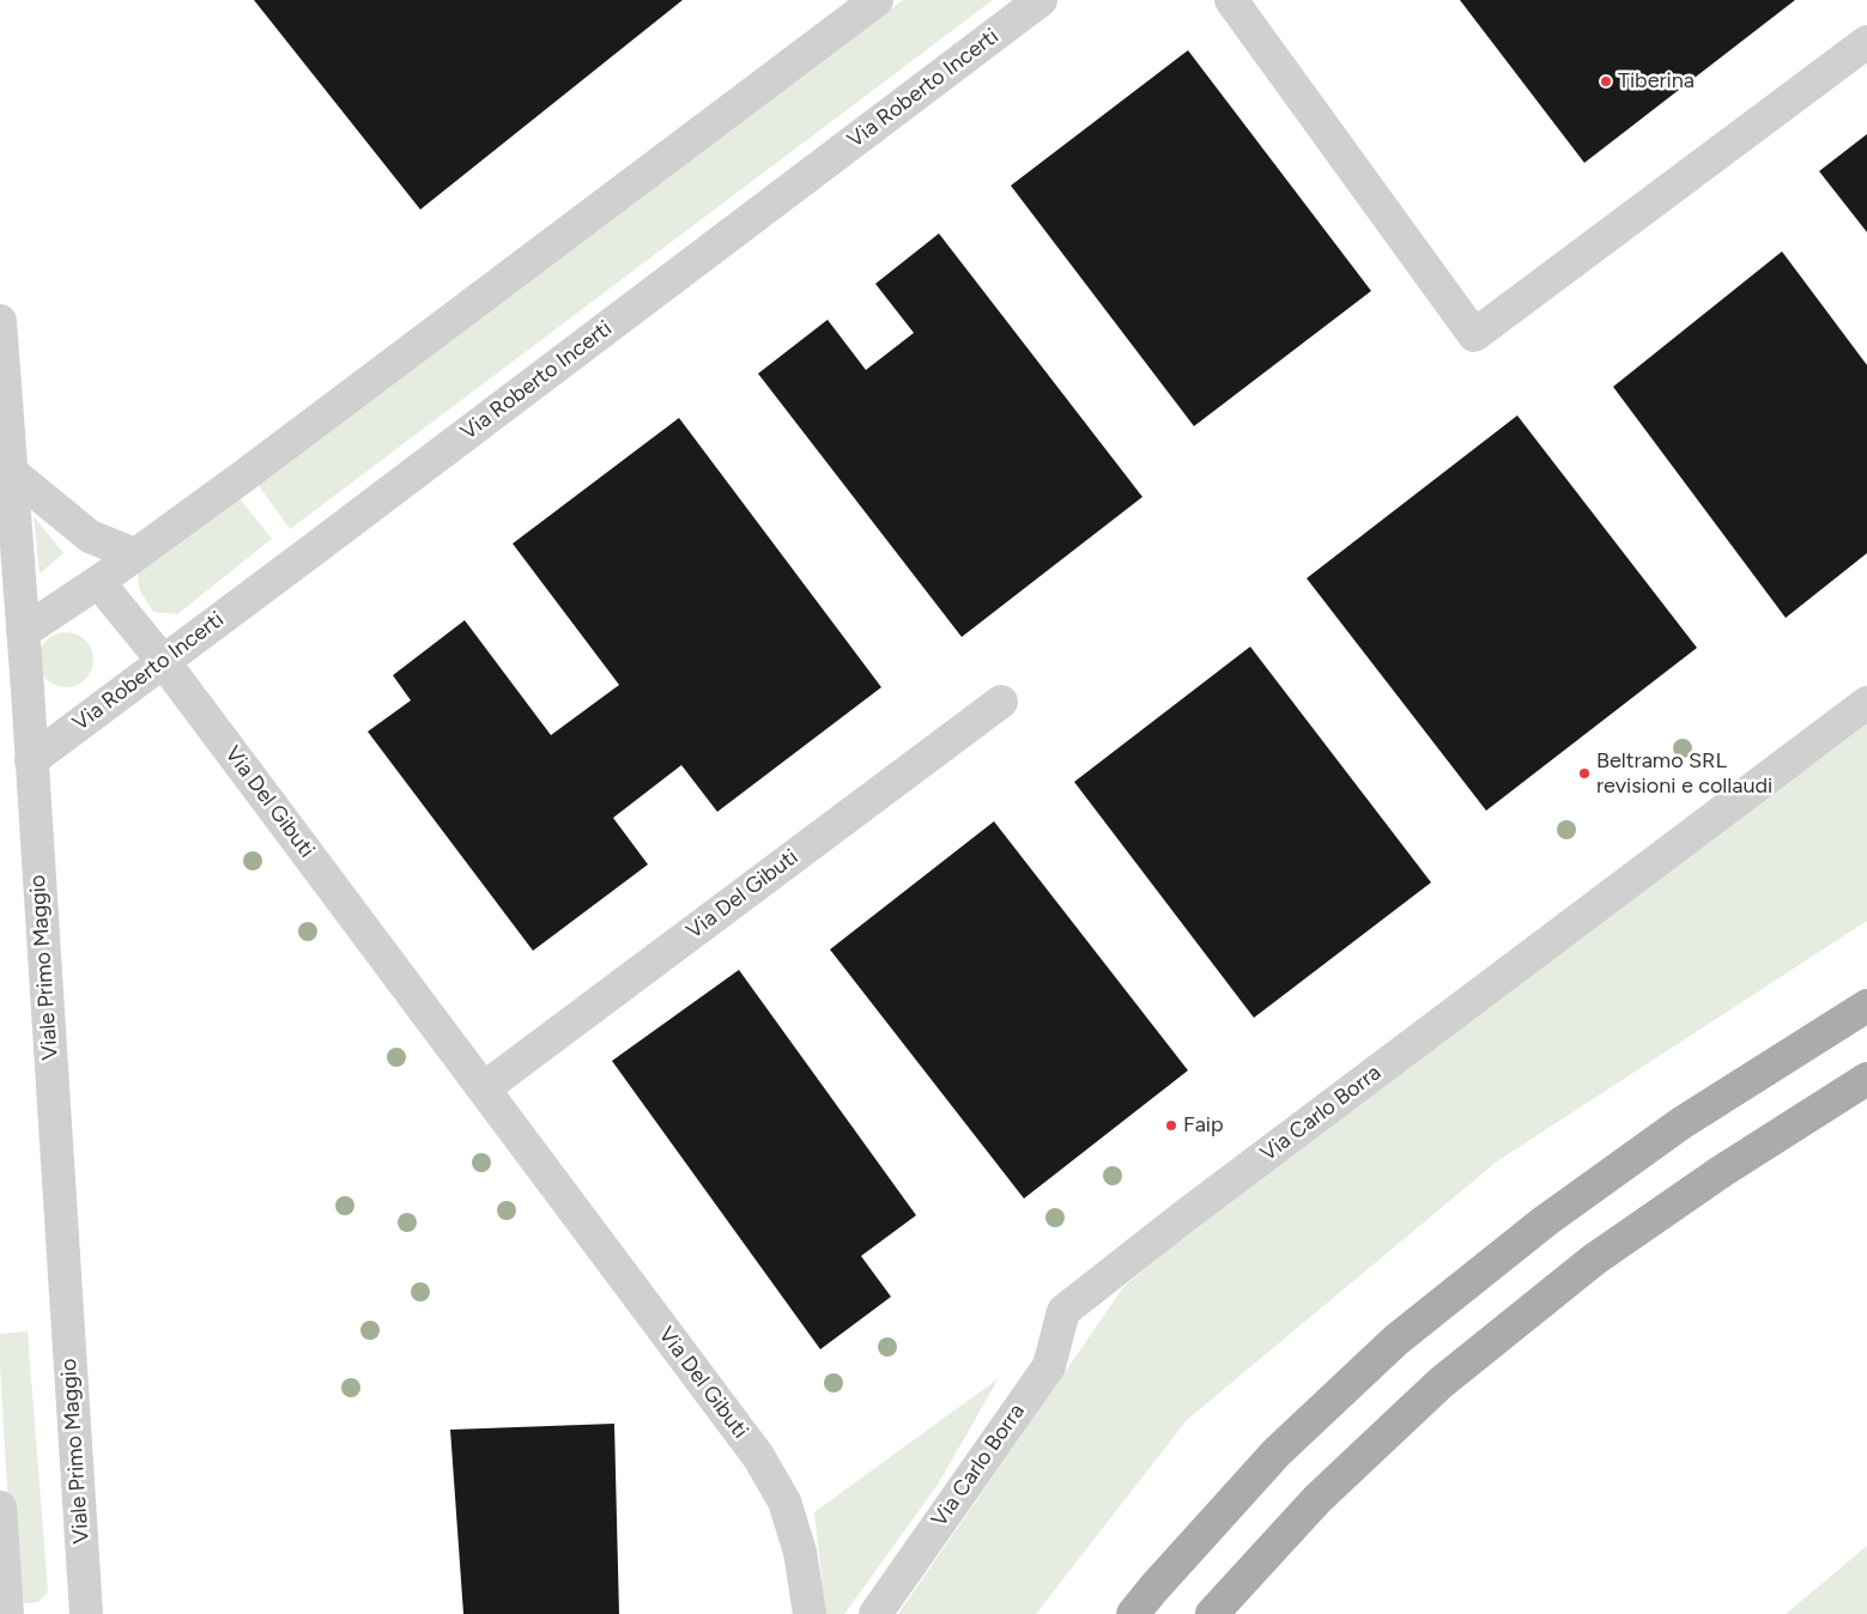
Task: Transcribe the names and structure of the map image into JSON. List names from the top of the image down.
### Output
{
  "streets": {
    "street": [
      "Via Roberto Incerti",
      "Via Del Gibuti",
      "Viale Primo Maggio",
      "Via Carlo Borra"
    ]
  },
  "crossings": [
    ["Via Roberto Incerti", "Via Del Gibuti"],
    ["Via Roberto Incerti", "Viale Primo Maggio"]
  ],
  "places": ["Tiberina", "Beltramo SRL revisioni e collaudi", "Faip"]
}
